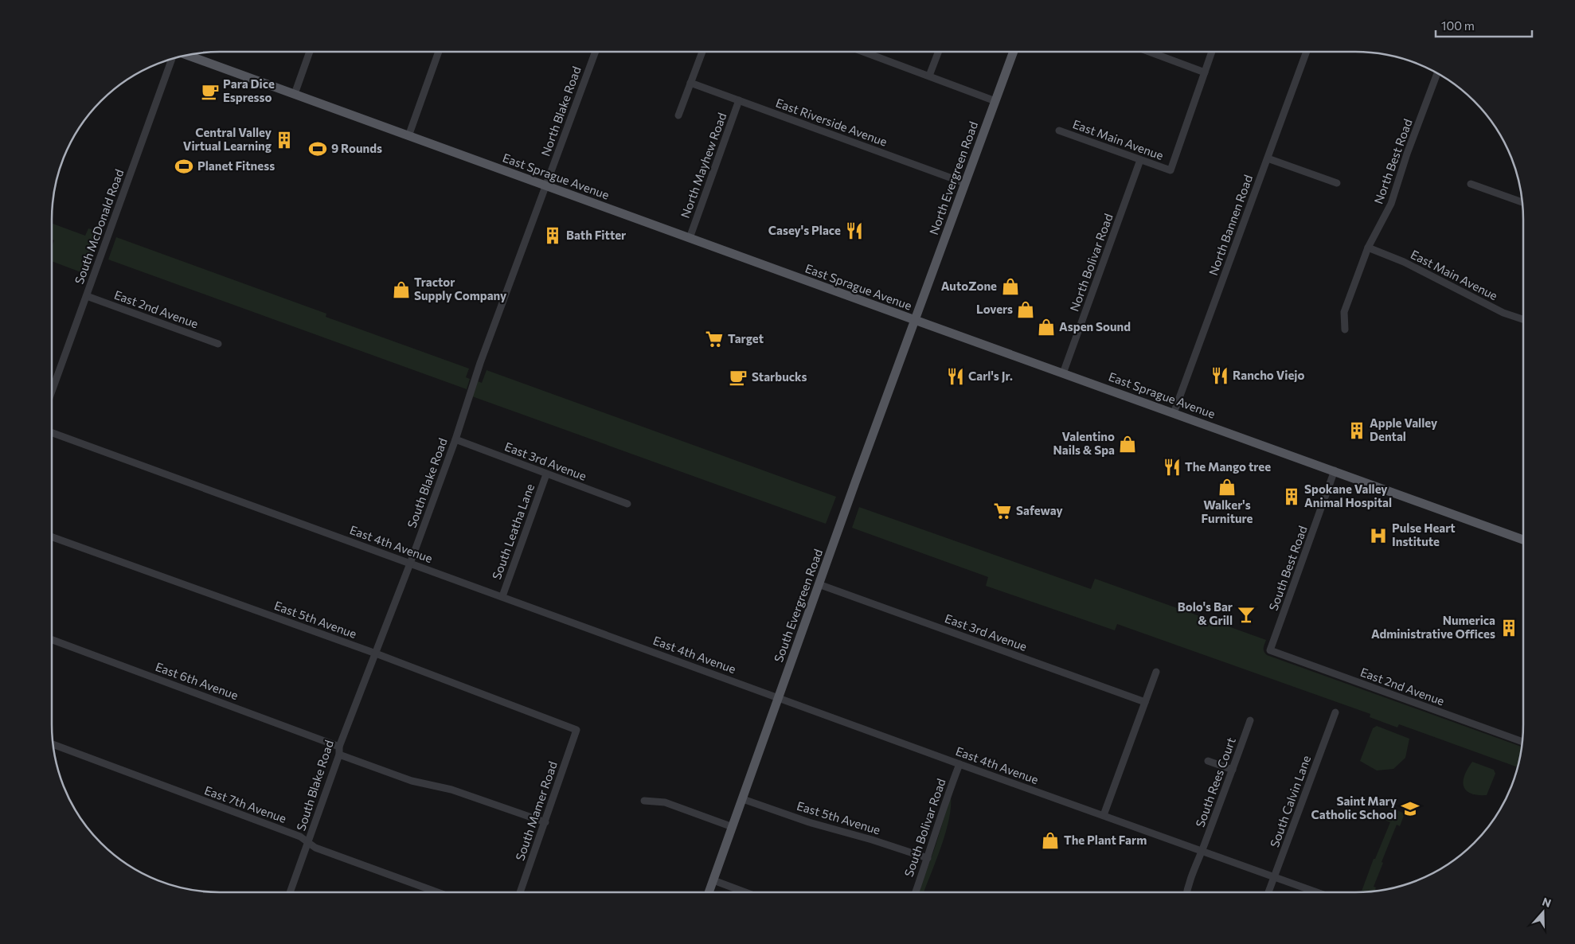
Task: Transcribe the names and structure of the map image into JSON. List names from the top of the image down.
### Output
{
  "streets": {
    "main road": ["East Sprague Avenue", "North Evergreen Road", "South Evergreen Road"],
    "street": [
      "North Blake Road",
      "East Riverside Avenue",
      "East Main Avenue",
      "North Best Road",
      "North Mayhew Road",
      "North Bannen Road",
      "South McDonald Road",
      "North Bolivar Road",
      "East 2nd Avenue",
      "East 3rd Avenue",
      "South Blake Road",
      "South Leatha Lane",
      "East 4th Avenue",
      "South Best Road",
      "East 5th Avenue",
      "East 6th Avenue",
      "South Rees Court",
      "South Calvin Lane",
      "East 7th Avenue",
      "South Mamer Road",
      "South Bolivar Road"
    ]
  },
  "crossings": [
    ["North Blake Road", "East Sprague Avenue"],
    ["North Blake Road", "South Blake Road"],
    ["East Riverside Avenue", "North Mayhew Road"],
    ["East Riverside Avenue", "North Evergreen Road"],
    ["East Main Avenue", "North Best Road"],
    ["East Main Avenue", "North Bolivar Road"],
    ["North Mayhew Road", "East Sprague Avenue"],
    ["East Sprague Avenue", "North Evergreen Road"],
    ["East Sprague Avenue", "North Bannen Road"],
    ["East Sprague Avenue", "North Bolivar Road"],
    ["East Sprague Avenue", "South Blake Road"],
    ["East Sprague Avenue", "South Best Road"],
    ["East Sprague Avenue", "South Evergreen Road"],
    ["North Evergreen Road", "South Evergreen Road"],
    ["South McDonald Road", "East 2nd Avenue"],
    ["East 2nd Avenue", "South Best Road"],
    ["East 3rd Avenue", "South Blake Road"],
    ["East 3rd Avenue", "South Leatha Lane"],
    ["East 3rd Avenue", "South Evergreen Road"],
    ["South Blake Road", "East 4th Avenue"],
    ["South Blake Road", "East 5th Avenue"],
    ["South Blake Road", "East 6th Avenue"],
    ["South Blake Road", "East 7th Avenue"],
    ["South Leatha Lane", "East 4th Avenue"],
    ["East 4th Avenue", "South Evergreen Road"],
    ["East 4th Avenue", "South Rees Court"],
    ["East 4th Avenue", "South Calvin Lane"],
    ["East 4th Avenue", "South Bolivar Road"],
    ["South Evergreen Road", "East 5th Avenue"],
    ["East 5th Avenue", "South Mamer Road"],
    ["East 5th Avenue", "South Bolivar Road"]
  ],
  "places": {
    "cafe": ["Para Dice Espresso", "Starbucks"],
    "building": [
      "Central Valley Virtual Learning",
      "Bath Fitter",
      "Apple Valley Dental",
      "Spokane Valley Animal Hospital",
      "Numerica Administrative Offices"
    ],
    "sports": ["9 Rounds", "Planet Fitness"],
    "restaurant": [
      "Casey's Place",
      "Rancho Viejo",
      "Carl's Jr.",
      "The Mango tree"
    ],
    "shop": [
      "AutoZone",
      "Tractor Supply Company",
      "Lovers",
      "Aspen Sound",
      "Valentino Nails & Spa",
      "Walker's Furniture",
      "The Plant Farm"
    ],
    "supermarket": ["Target", "Safeway"],
    "hospital": ["Pulse Heart Institute"],
    "bar": ["Bolo's Bar & Grill"],
    "school or university": ["Saint Mary Catholic School"]
  },
  "scale_bar": "100 m",
  "north": "top"
}
